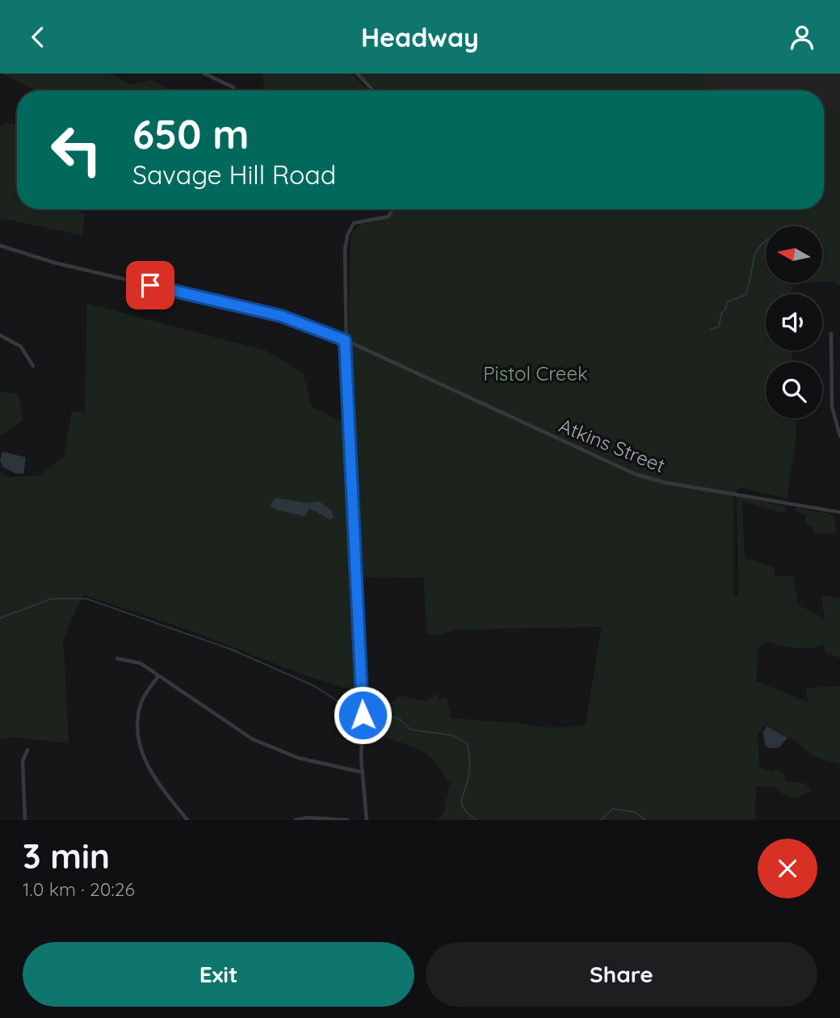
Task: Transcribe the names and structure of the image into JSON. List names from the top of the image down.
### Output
{
  "streets": {
    "street": ["Atkins Street"]
  },
  "parks": ["Pistol Creek"],
  "north": "left",
  "page": {
    "header": "Headway",
    "turn": ["650 m", "Savage Hill Road"],
    "heading": ["3 min", "1.0 km · 20:26"],
    "buttons": ["Exit", "Share"]
  }
}
